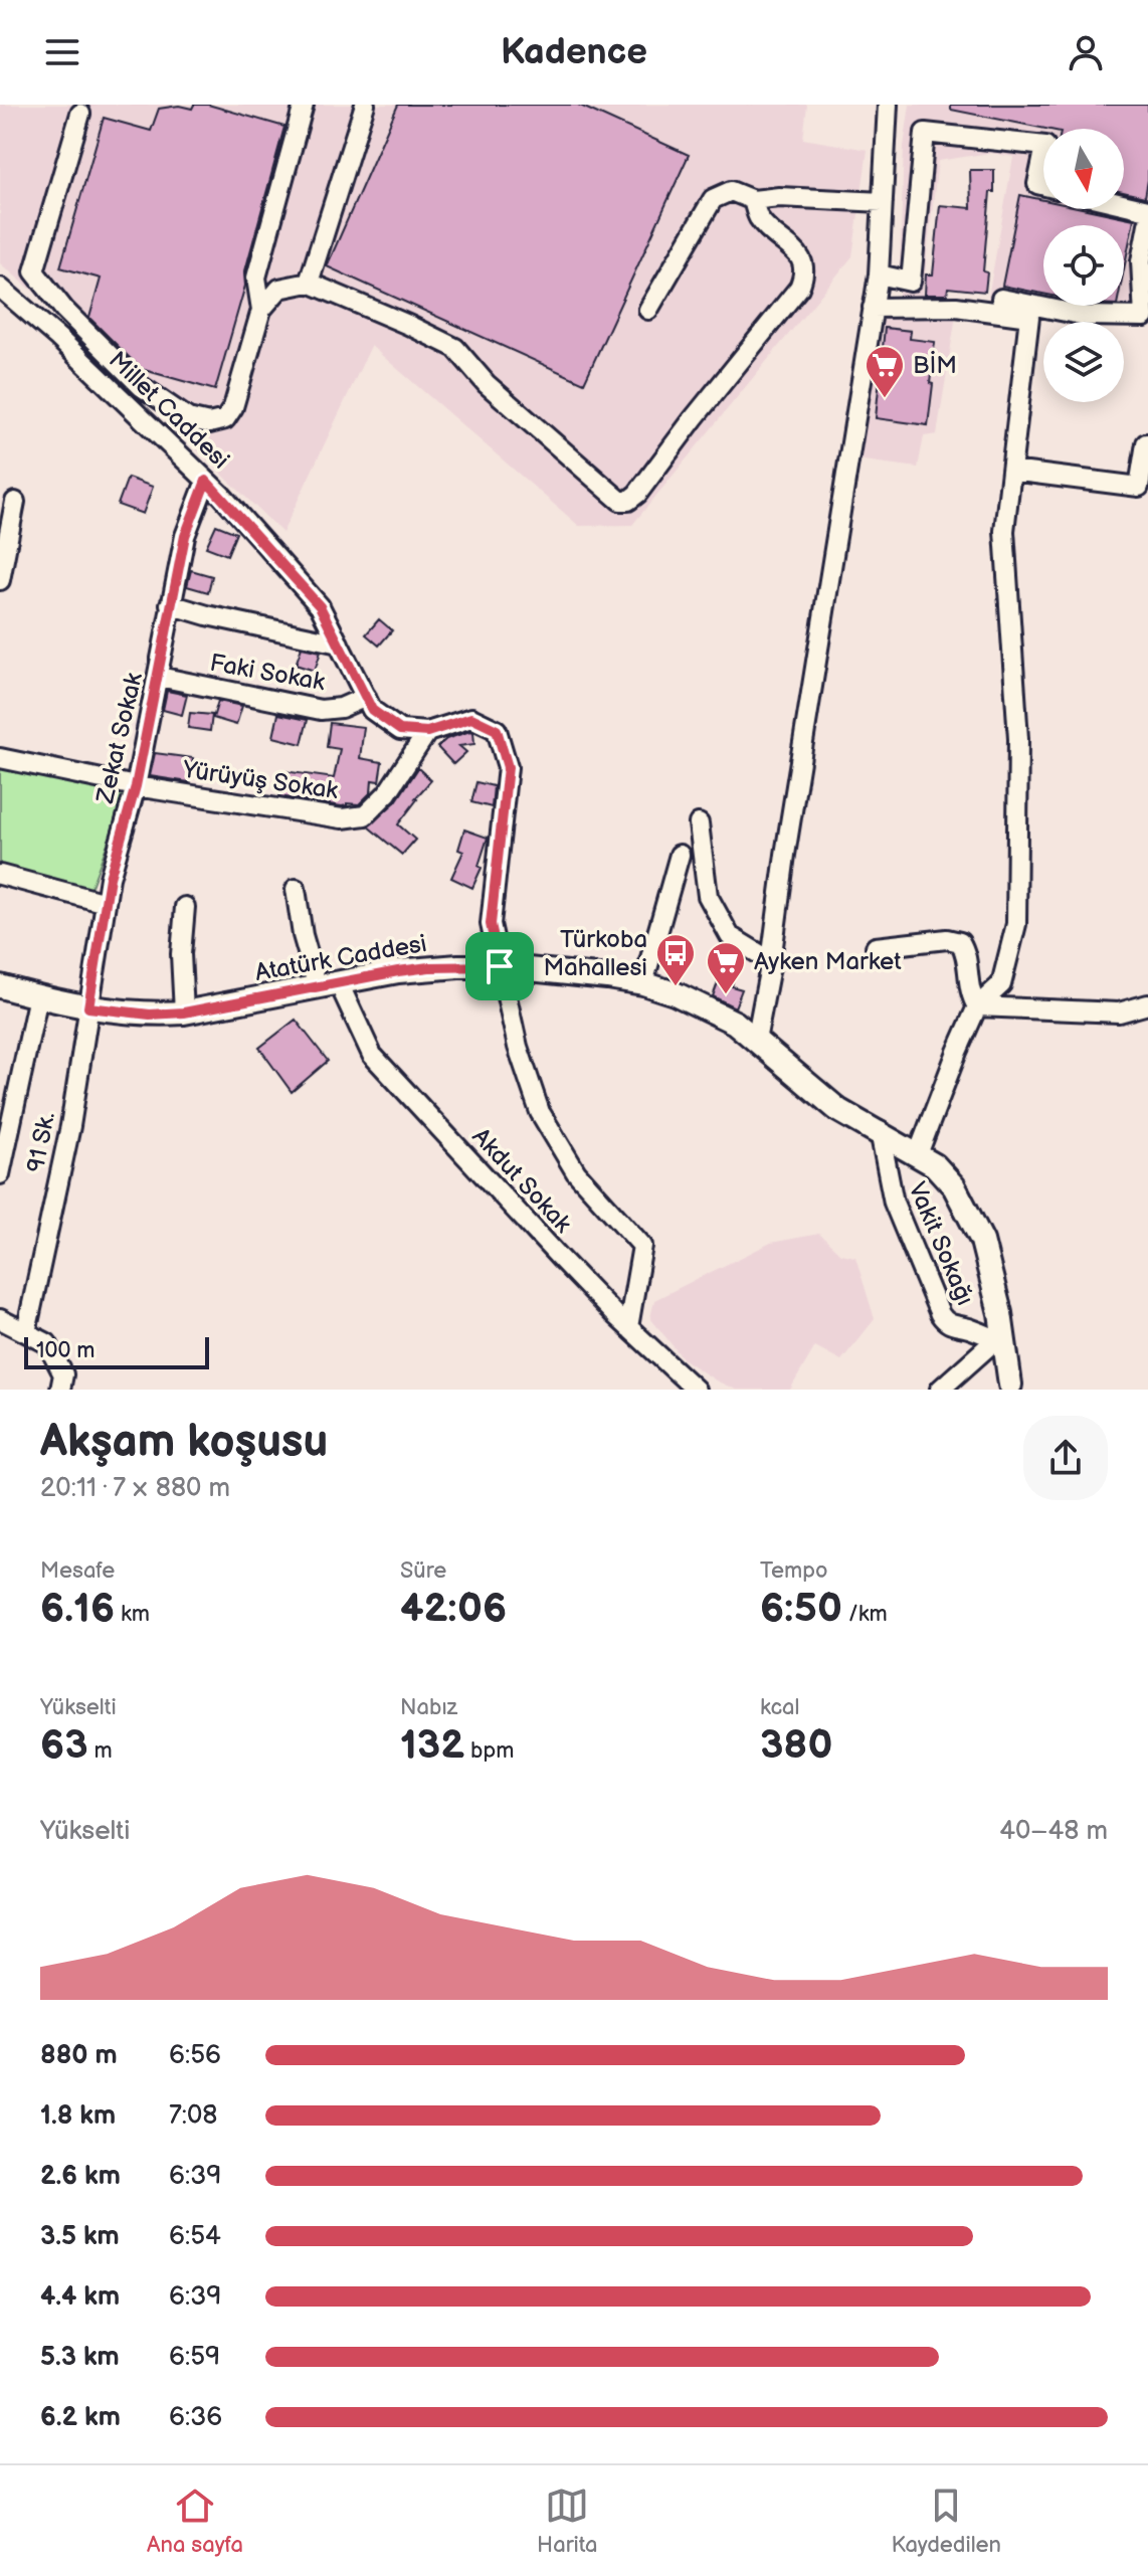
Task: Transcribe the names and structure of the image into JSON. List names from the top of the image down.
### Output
{
  "streets": {
    "main road": ["Atatürk Caddesi"],
    "street": [
      "Millet Caddesi",
      "Faki Sokak",
      "Zekat Sokak",
      "Yürüyüş Sokak",
      "91 Sk.",
      "Akdut Sokak",
      "Vakit Sokağı"
    ]
  },
  "crossings": [
    ["Millet Caddesi", "Faki Sokak"],
    ["Millet Caddesi", "Zekat Sokak"],
    ["Millet Caddesi", "Yürüyüş Sokak"],
    ["Faki Sokak", "Zekat Sokak"],
    ["Zekat Sokak", "Yürüyüş Sokak"],
    ["Zekat Sokak", "Atatürk Caddesi"],
    ["Zekat Sokak", "91 Sk."],
    ["Atatürk Caddesi", "91 Sk."],
    ["Atatürk Caddesi", "Akdut Sokak"],
    ["Atatürk Caddesi", "Vakit Sokağı"]
  ],
  "places": {
    "supermarket": ["BİM", "Ayken Market"],
    "bus stop": ["Türkoba Mahallesi"]
  },
  "scale_bar": "100 m",
  "north": "bottom",
  "page": {
    "header": "Kadence",
    "scale": "100 m",
    "heading": ["Akşam koşusu", "20:11 · 7 × 880 m"],
    "stats": [
      ["Mesafe", "6.16 km"],
      ["Süre", "42:06"],
      ["Tempo", "6:50 /km"],
      ["Yükselti", "63 m"],
      ["Nabız", "132 bpm"],
      ["kcal", "380"]
    ],
    "chart": ["Yükselti", "40–48 m"],
    "list": [
      {
        "name": "880 m",
        "note": "6:56"
      },
      {
        "name": "1.8 km",
        "note": "7:08"
      },
      {
        "name": "2.6 km",
        "note": "6:39"
      },
      {
        "name": "3.5 km",
        "note": "6:54"
      },
      {
        "name": "4.4 km",
        "note": "6:39"
      },
      {
        "name": "5.3 km",
        "note": "6:59"
      },
      {
        "name": "6.2 km",
        "note": "6:36"
      }
    ],
    "tabs": ["Ana sayfa", "Harita", "Kaydedilen"]
  }
}
